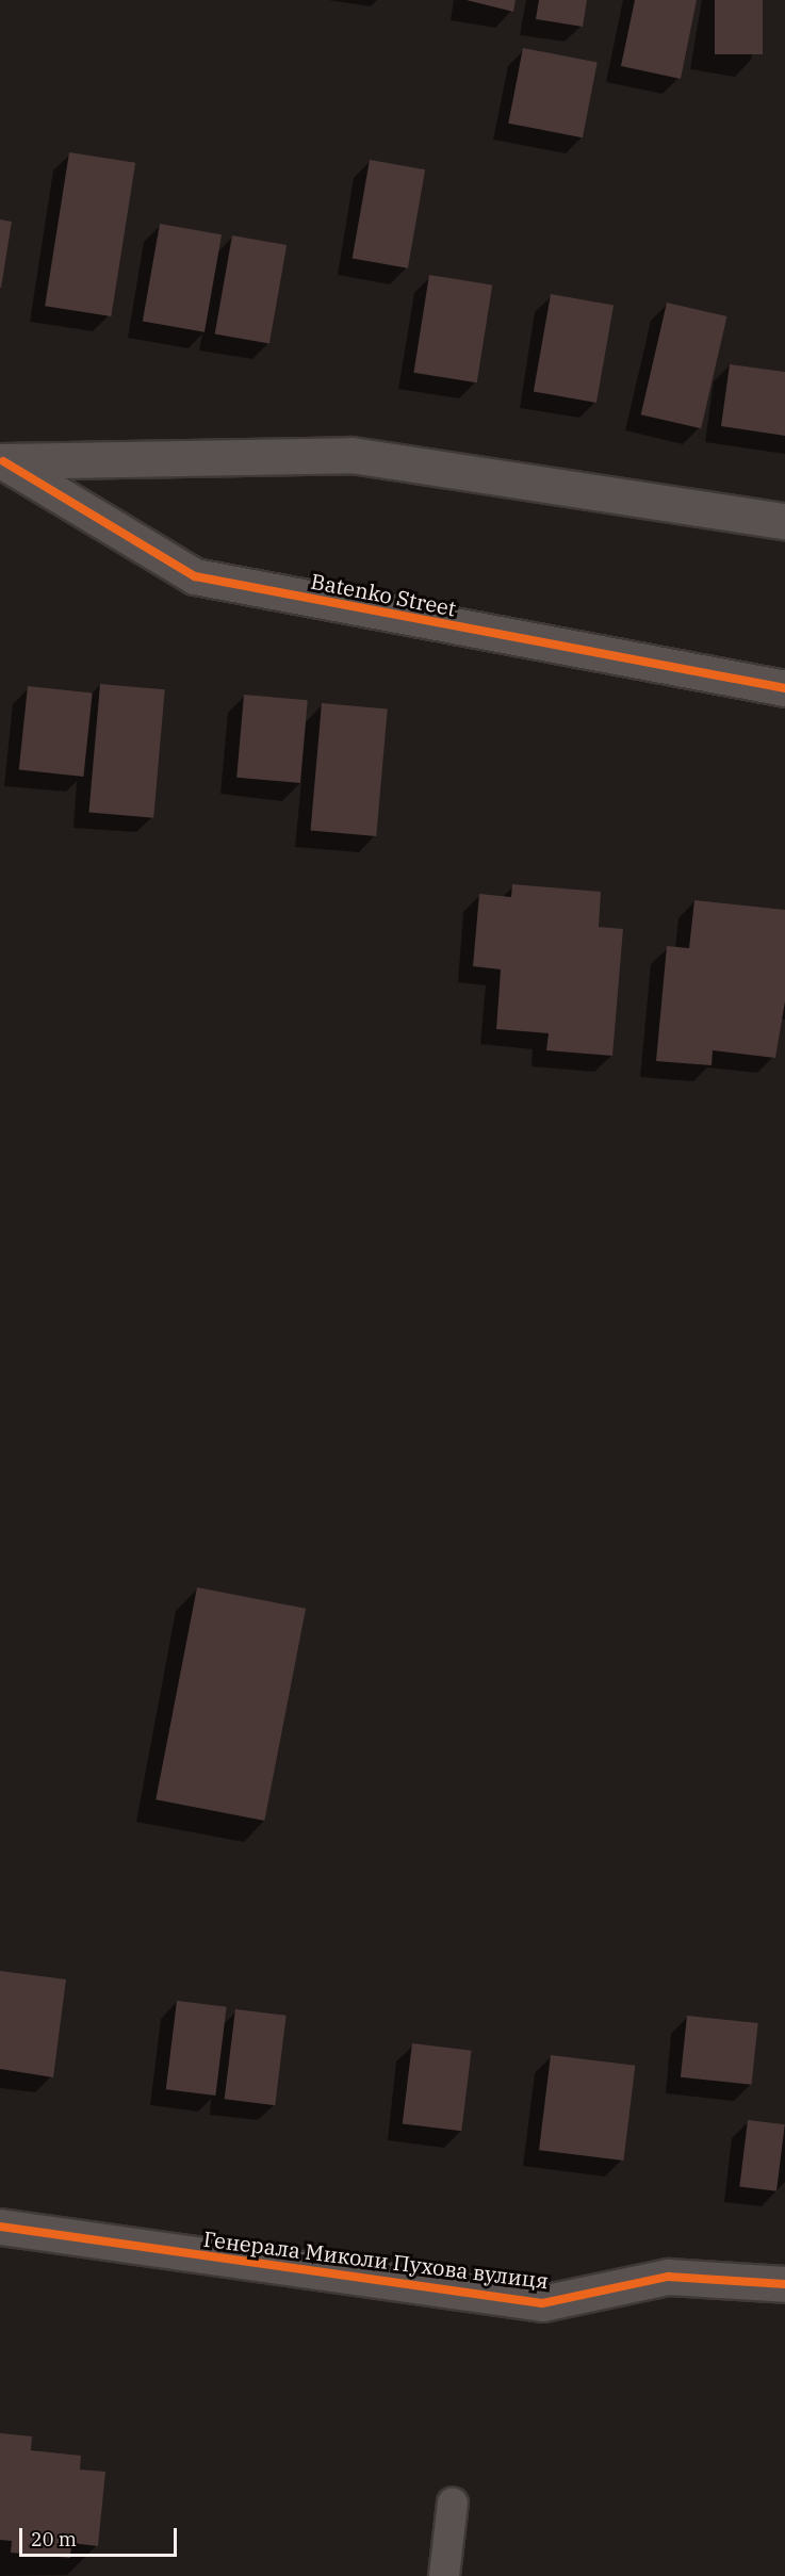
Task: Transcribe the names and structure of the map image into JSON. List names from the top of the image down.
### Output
{
  "streets": {
    "street": ["Batenko Street", "Генерала Миколи Пухова вулиця"]
  },
  "scale_bar": "20 m"
}
